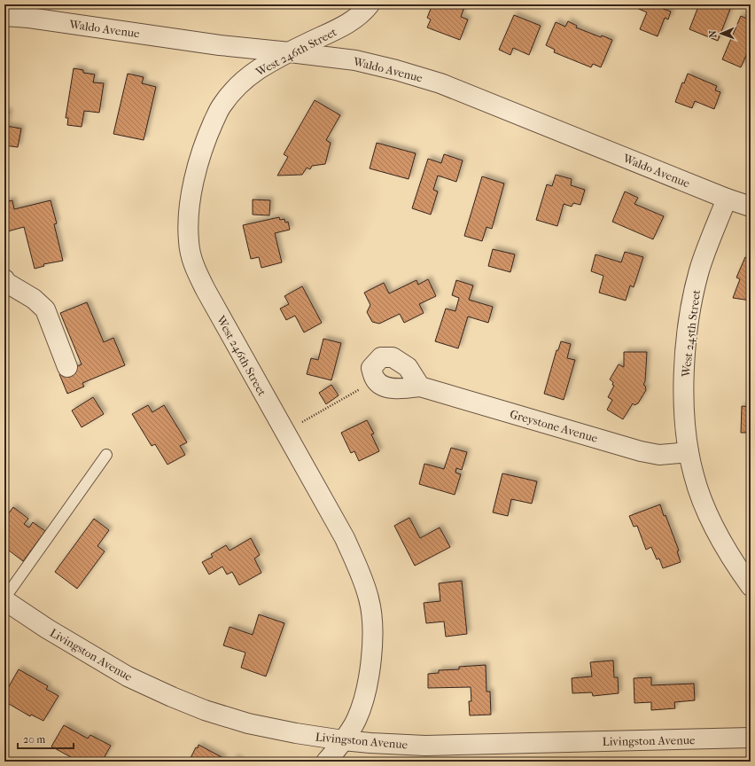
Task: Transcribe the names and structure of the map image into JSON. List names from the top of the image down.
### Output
{
  "streets": {
    "street": [
      "Waldo Avenue",
      "West 246th Street",
      "West 245th Street",
      "Greystone Avenue",
      "Livingston Avenue"
    ]
  },
  "crossings": [
    ["Waldo Avenue", "West 246th Street"],
    ["Waldo Avenue", "West 245th Street"],
    ["West 246th Street", "Livingston Avenue"],
    ["West 245th Street", "Greystone Avenue"]
  ],
  "scale_bar": "20 m",
  "north": "left"
}
